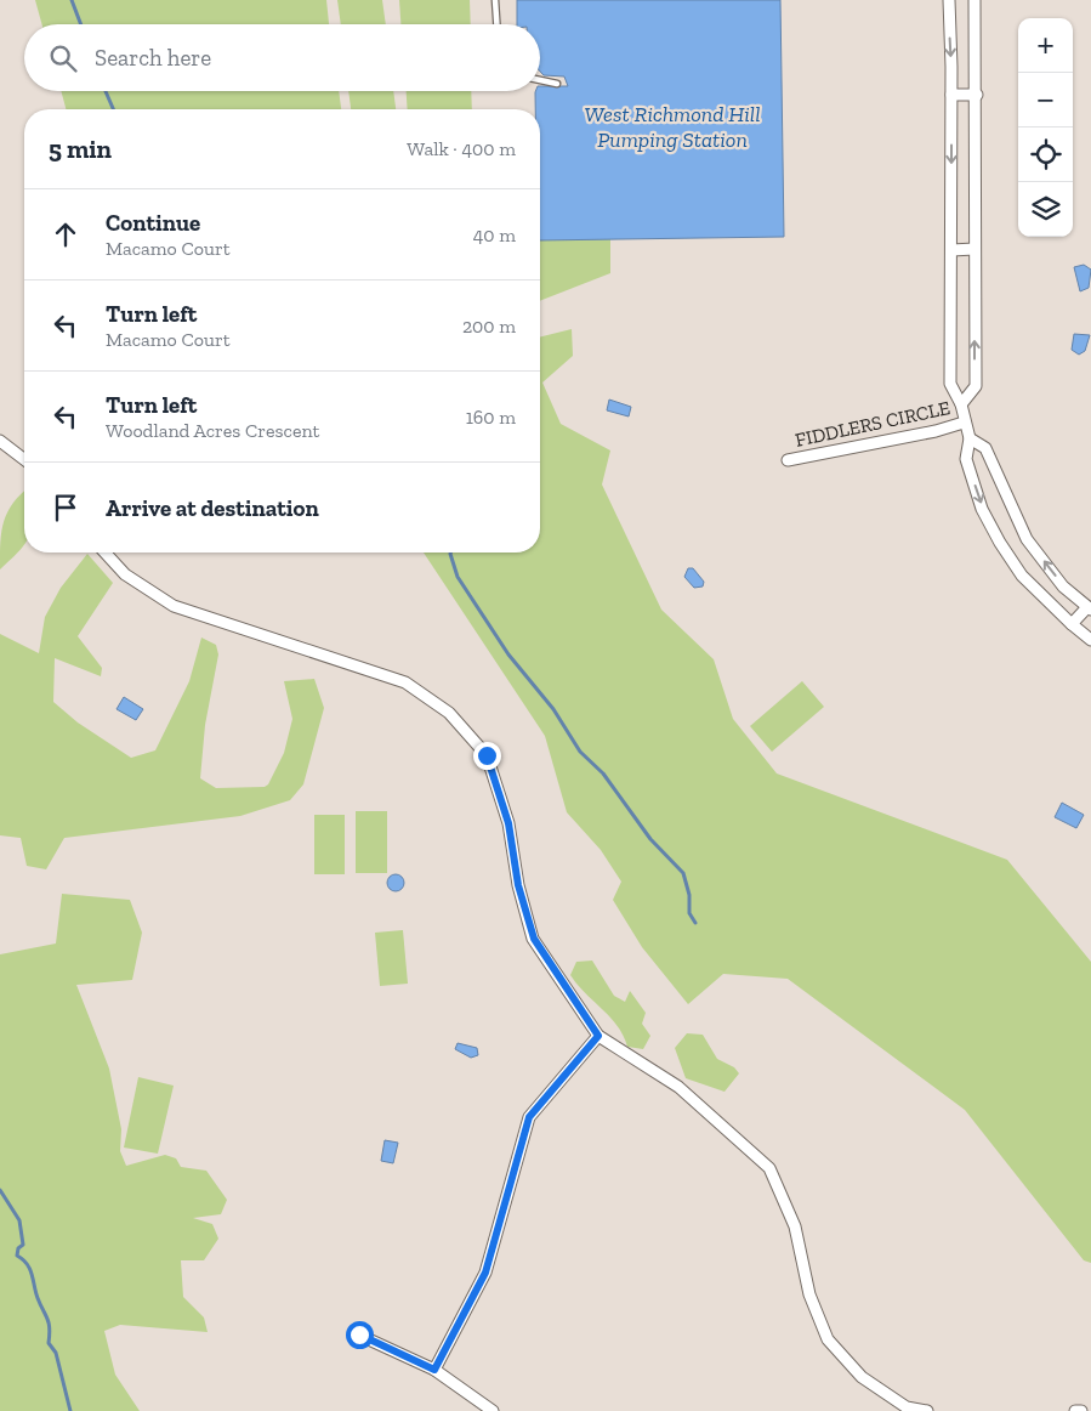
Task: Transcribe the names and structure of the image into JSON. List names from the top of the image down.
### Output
{
  "streets": {
    "street": ["FIDDLERS CIRCLE"]
  },
  "water": ["West Richmond Hill Pumping Station"],
  "page": {
    "map_buttons": ["+", "−"],
    "search": "Search here",
    "heading": ["5 min", "Walk · 400 m"],
    "list": [
      ["Continue", "Macamo Court", "40 m"],
      ["Turn left", "Macamo Court", "200 m"],
      ["Turn left", "Woodland Acres Crescent", "160 m"],
      "Arrive at destination"
    ]
  }
}
